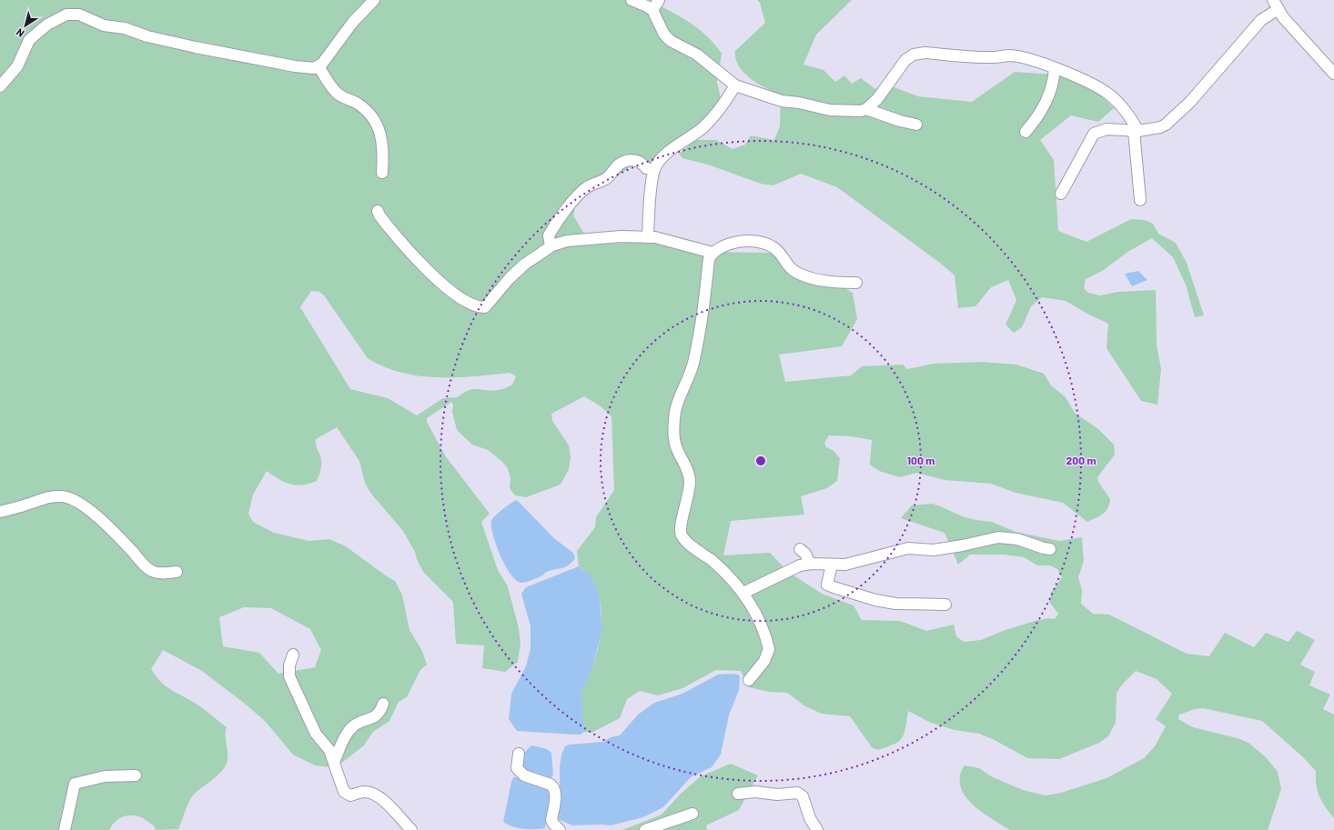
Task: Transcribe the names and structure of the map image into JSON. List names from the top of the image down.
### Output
{
  "north": "bottom left",
  "rings": ["100 m", "200 m"]
}
